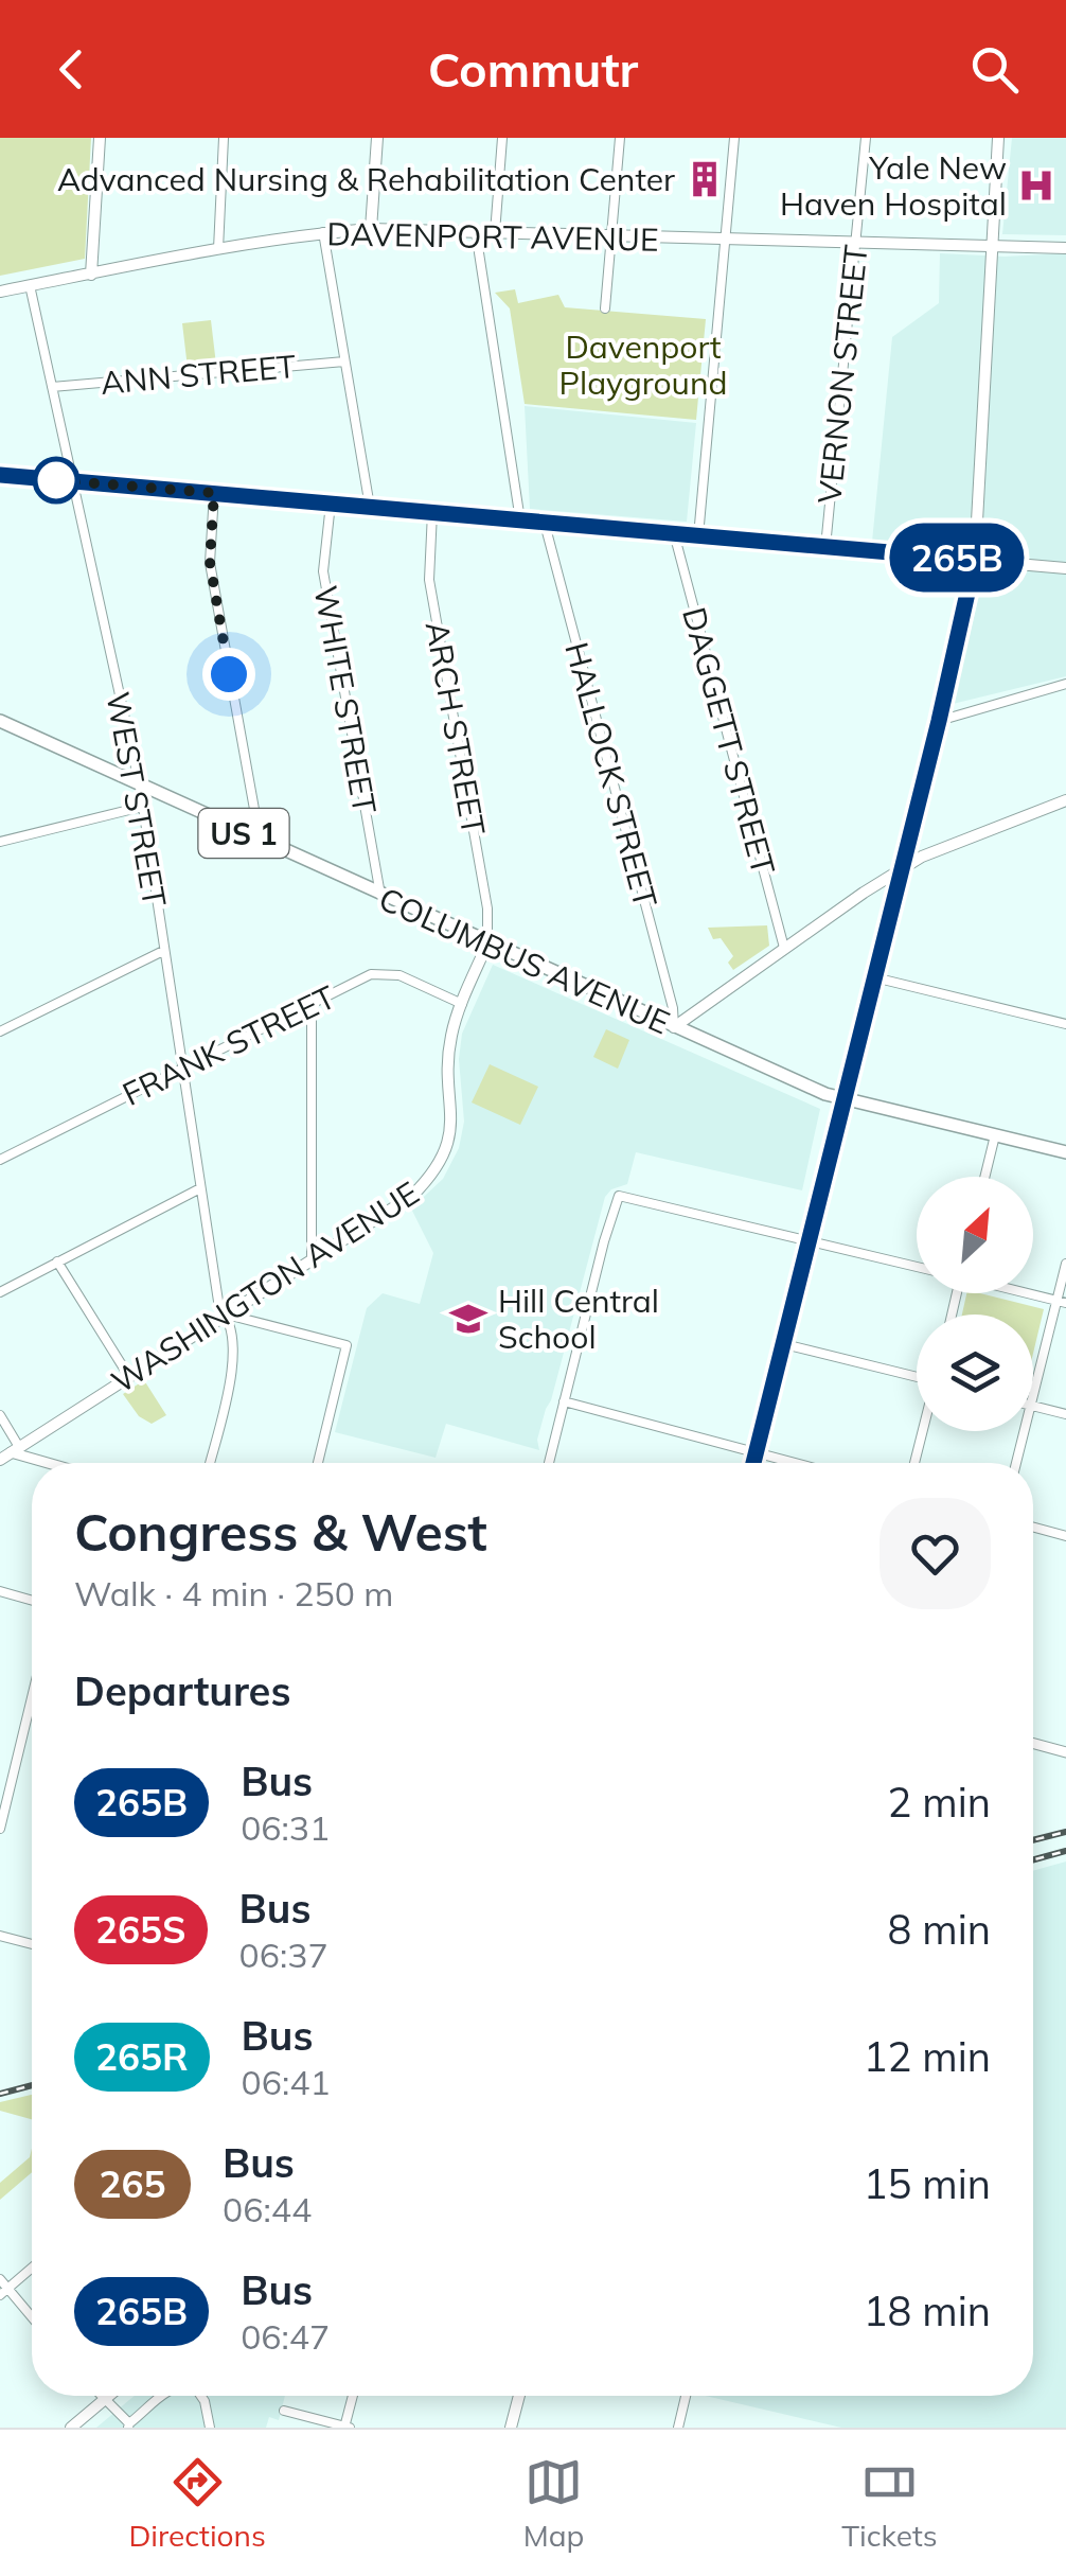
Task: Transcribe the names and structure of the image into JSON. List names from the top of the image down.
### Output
{
  "streets": {
    "main road": [
      "DAVENPORT AVENUE",
      "US 1",
      "COLUMBUS AVENUE",
      "WASHINGTON AVENUE"
    ],
    "street": [
      "ANN STREET",
      "VERNON STREET",
      "WHITE STREET",
      "ARCH STREET",
      "DAGGETT STREET",
      "HALLOCK STREET",
      "WEST STREET",
      "FRANK STREET"
    ]
  },
  "crossings": [
    ["DAVENPORT AVENUE", "VERNON STREET"],
    ["DAVENPORT AVENUE", "WEST STREET"],
    ["ANN STREET", "WEST STREET"],
    ["WHITE STREET", "COLUMBUS AVENUE"],
    ["ARCH STREET", "COLUMBUS AVENUE"],
    ["ARCH STREET", "WASHINGTON AVENUE"],
    ["HALLOCK STREET", "COLUMBUS AVENUE"],
    ["WEST STREET", "COLUMBUS AVENUE"],
    ["WEST STREET", "FRANK STREET"],
    ["WEST STREET", "WASHINGTON AVENUE"],
    ["COLUMBUS AVENUE", "WASHINGTON AVENUE"],
    ["FRANK STREET", "WASHINGTON AVENUE"]
  ],
  "parks": ["Davenport Playground"],
  "places": {
    "building": ["Advanced Nursing & Rehabilitation Center"],
    "hospital": ["Yale New Haven Hospital"],
    "school or university": ["Hill Central School"]
  },
  "lines": ["bus line 265B"],
  "north": "top right",
  "page": {
    "header": "Commutr",
    "on_map": "265B",
    "heading": [
      ["Congress & West", "Walk · 4 min · 250 m"],
      "Departures"
    ],
    "list": [
      {
        "mark": "265B",
        "name": "Bus",
        "note": "06:31",
        "value": "2 min"
      },
      {
        "mark": "265S",
        "name": "Bus",
        "note": "06:37",
        "value": "8 min"
      },
      {
        "mark": "265R",
        "name": "Bus",
        "note": "06:41",
        "value": "12 min"
      },
      {
        "mark": "265",
        "name": "Bus",
        "note": "06:44",
        "value": "15 min"
      },
      {
        "mark": "265B",
        "name": "Bus",
        "note": "06:47",
        "value": "18 min"
      }
    ],
    "tabs": ["Directions", "Map", "Tickets"]
  }
}
